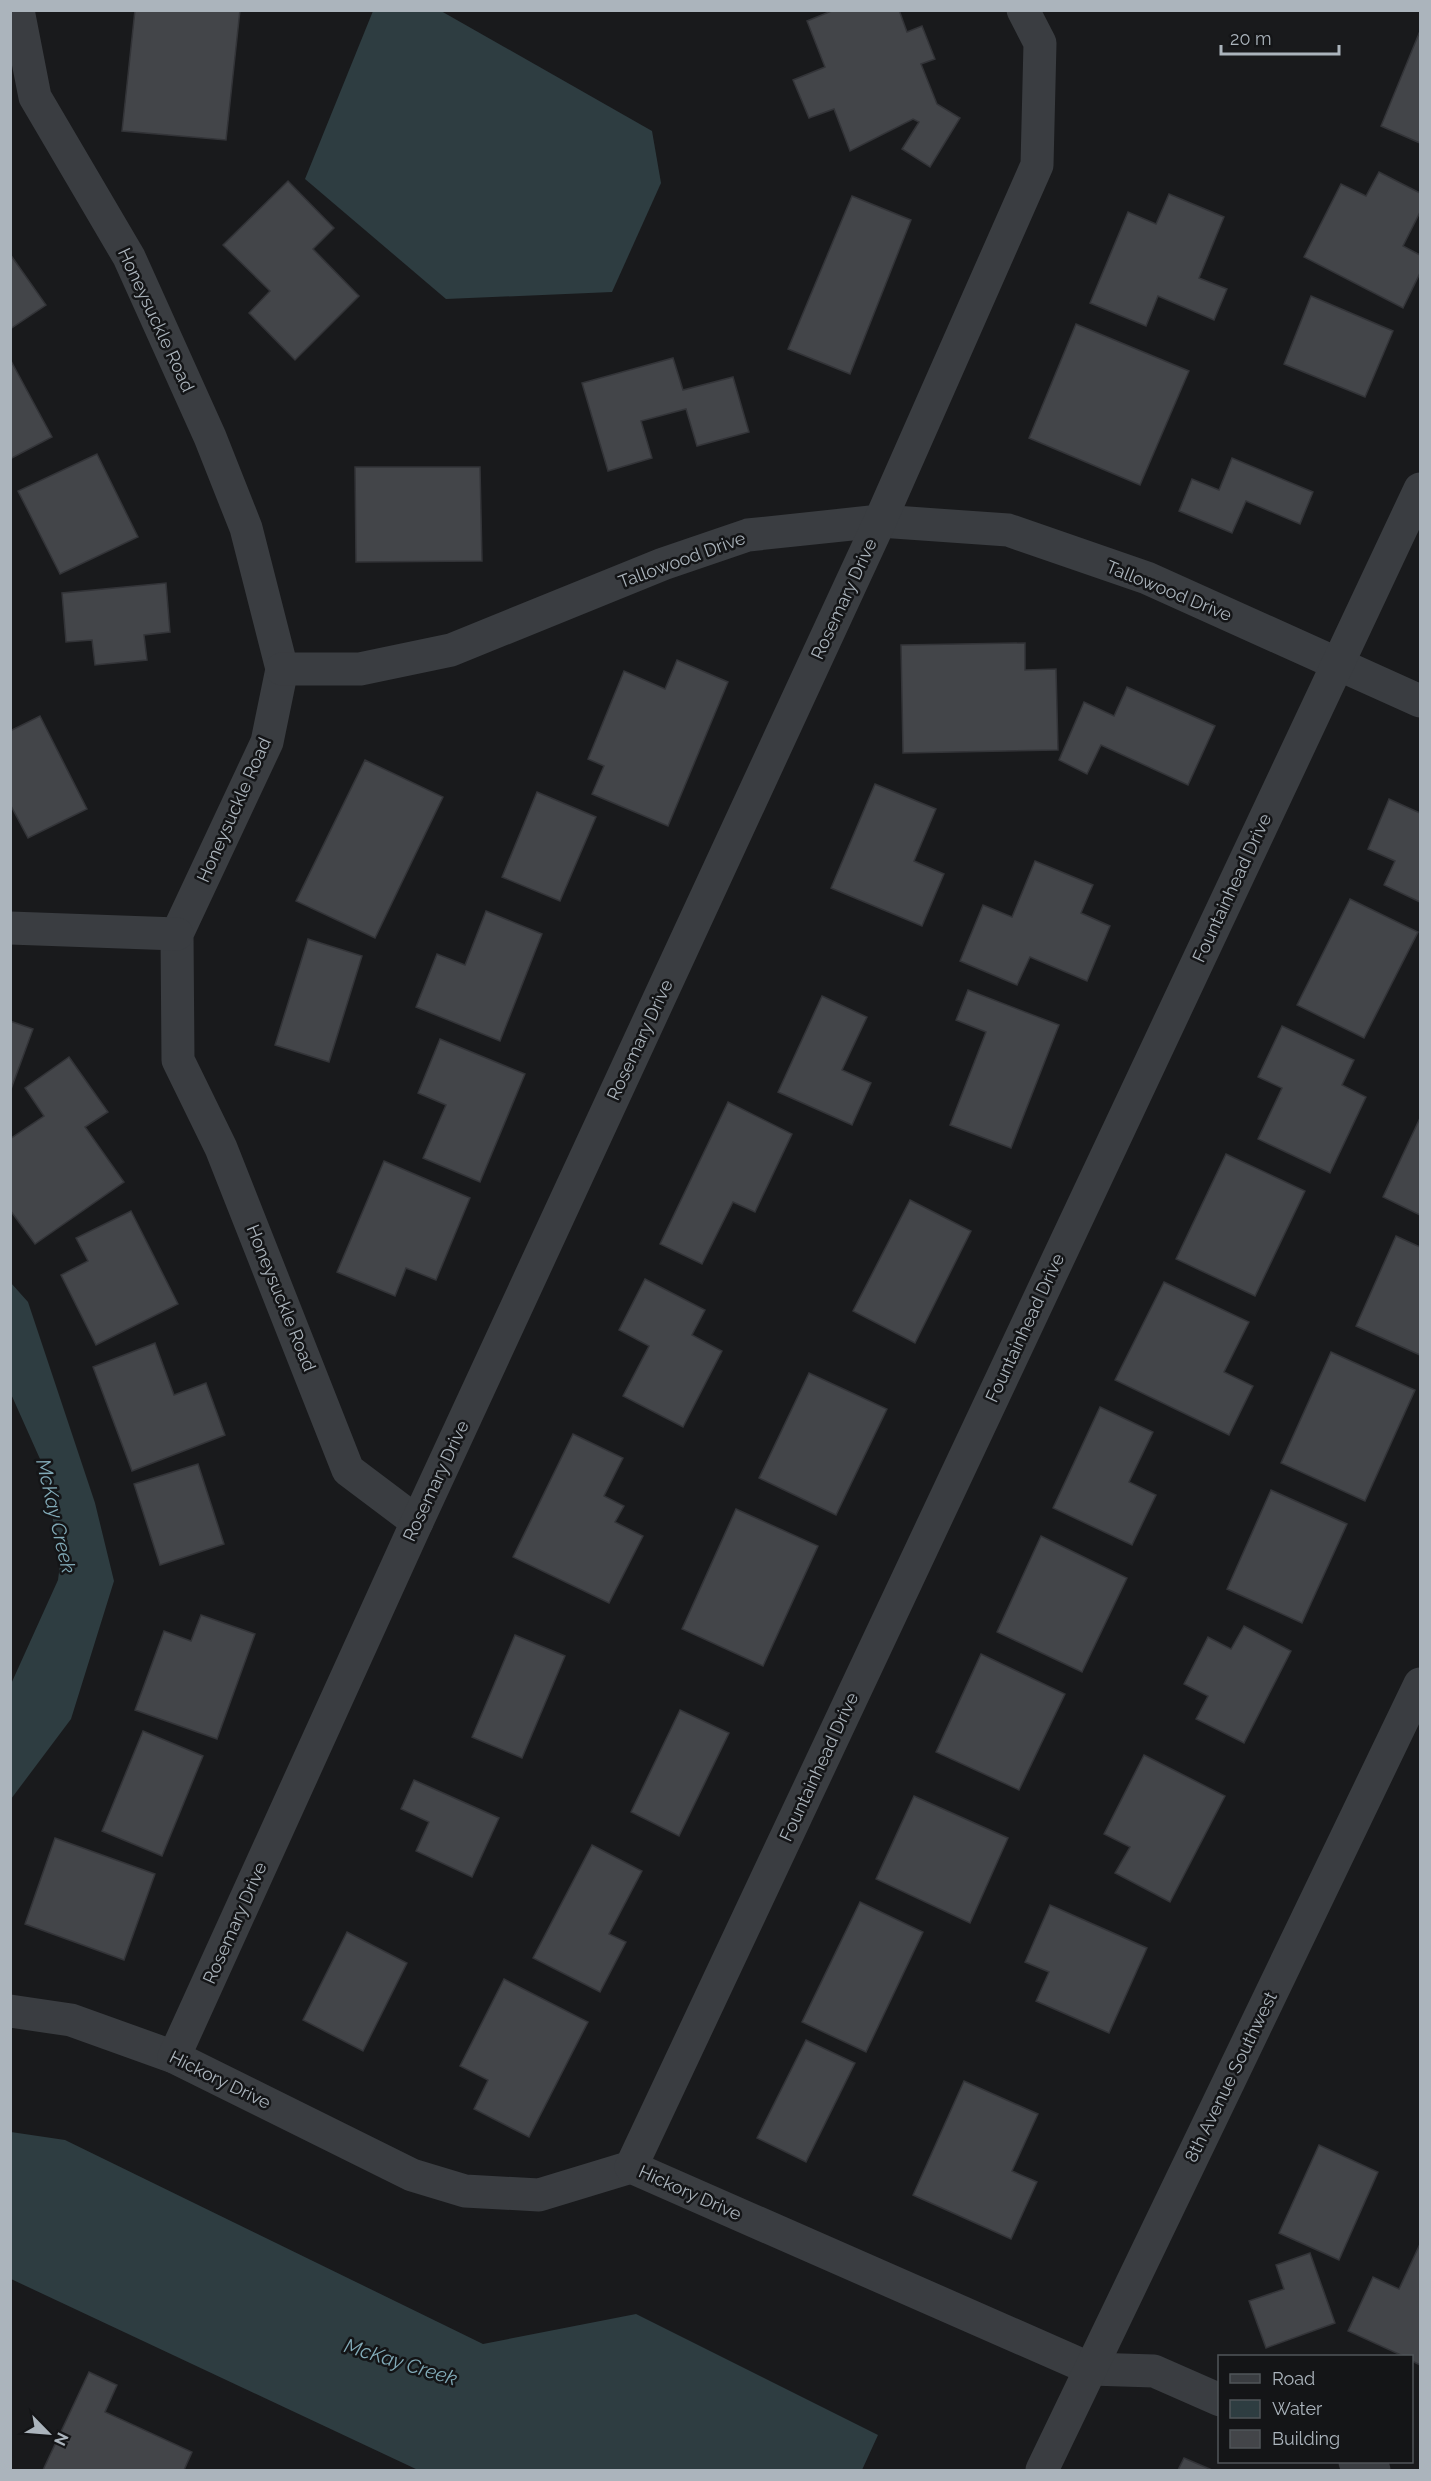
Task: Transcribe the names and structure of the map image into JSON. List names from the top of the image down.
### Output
{
  "streets": {
    "street": [
      "Honeysuckle Road",
      "Tallowood Drive",
      "Rosemary Drive",
      "Fountainhead Drive",
      "8th Avenue Southwest",
      "Hickory Drive"
    ]
  },
  "crossings": [
    ["Honeysuckle Road", "Tallowood Drive"],
    ["Honeysuckle Road", "Rosemary Drive"],
    ["Tallowood Drive", "Rosemary Drive"],
    ["Tallowood Drive", "Fountainhead Drive"],
    ["Rosemary Drive", "Hickory Drive"],
    ["Fountainhead Drive", "Hickory Drive"],
    ["8th Avenue Southwest", "Hickory Drive"]
  ],
  "water": ["McKay Creek"],
  "legend": ["Road", "Water", "Building"],
  "scale_bar": "20 m",
  "north": "bottom right"
}
